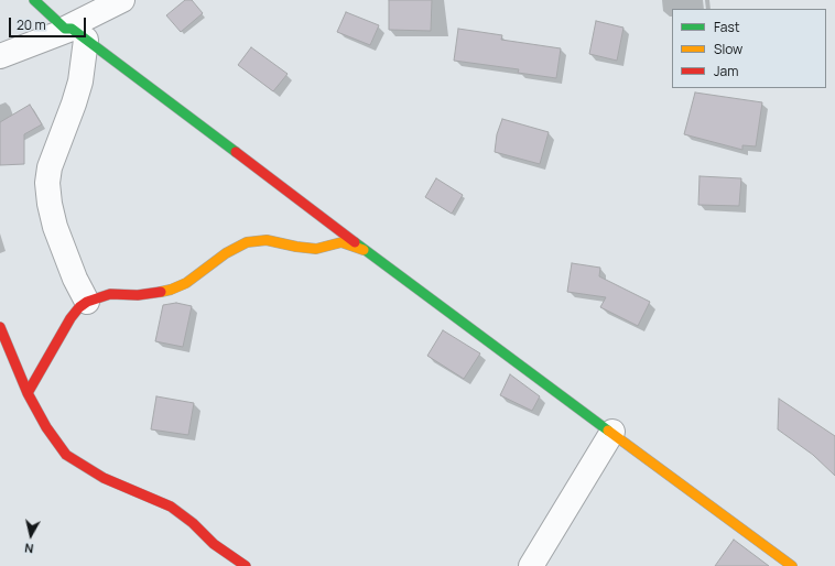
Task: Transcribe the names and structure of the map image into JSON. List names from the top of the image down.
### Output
{
  "legend": ["Fast", "Slow", "Jam"],
  "scale_bar": "20 m",
  "north": "bottom"
}
